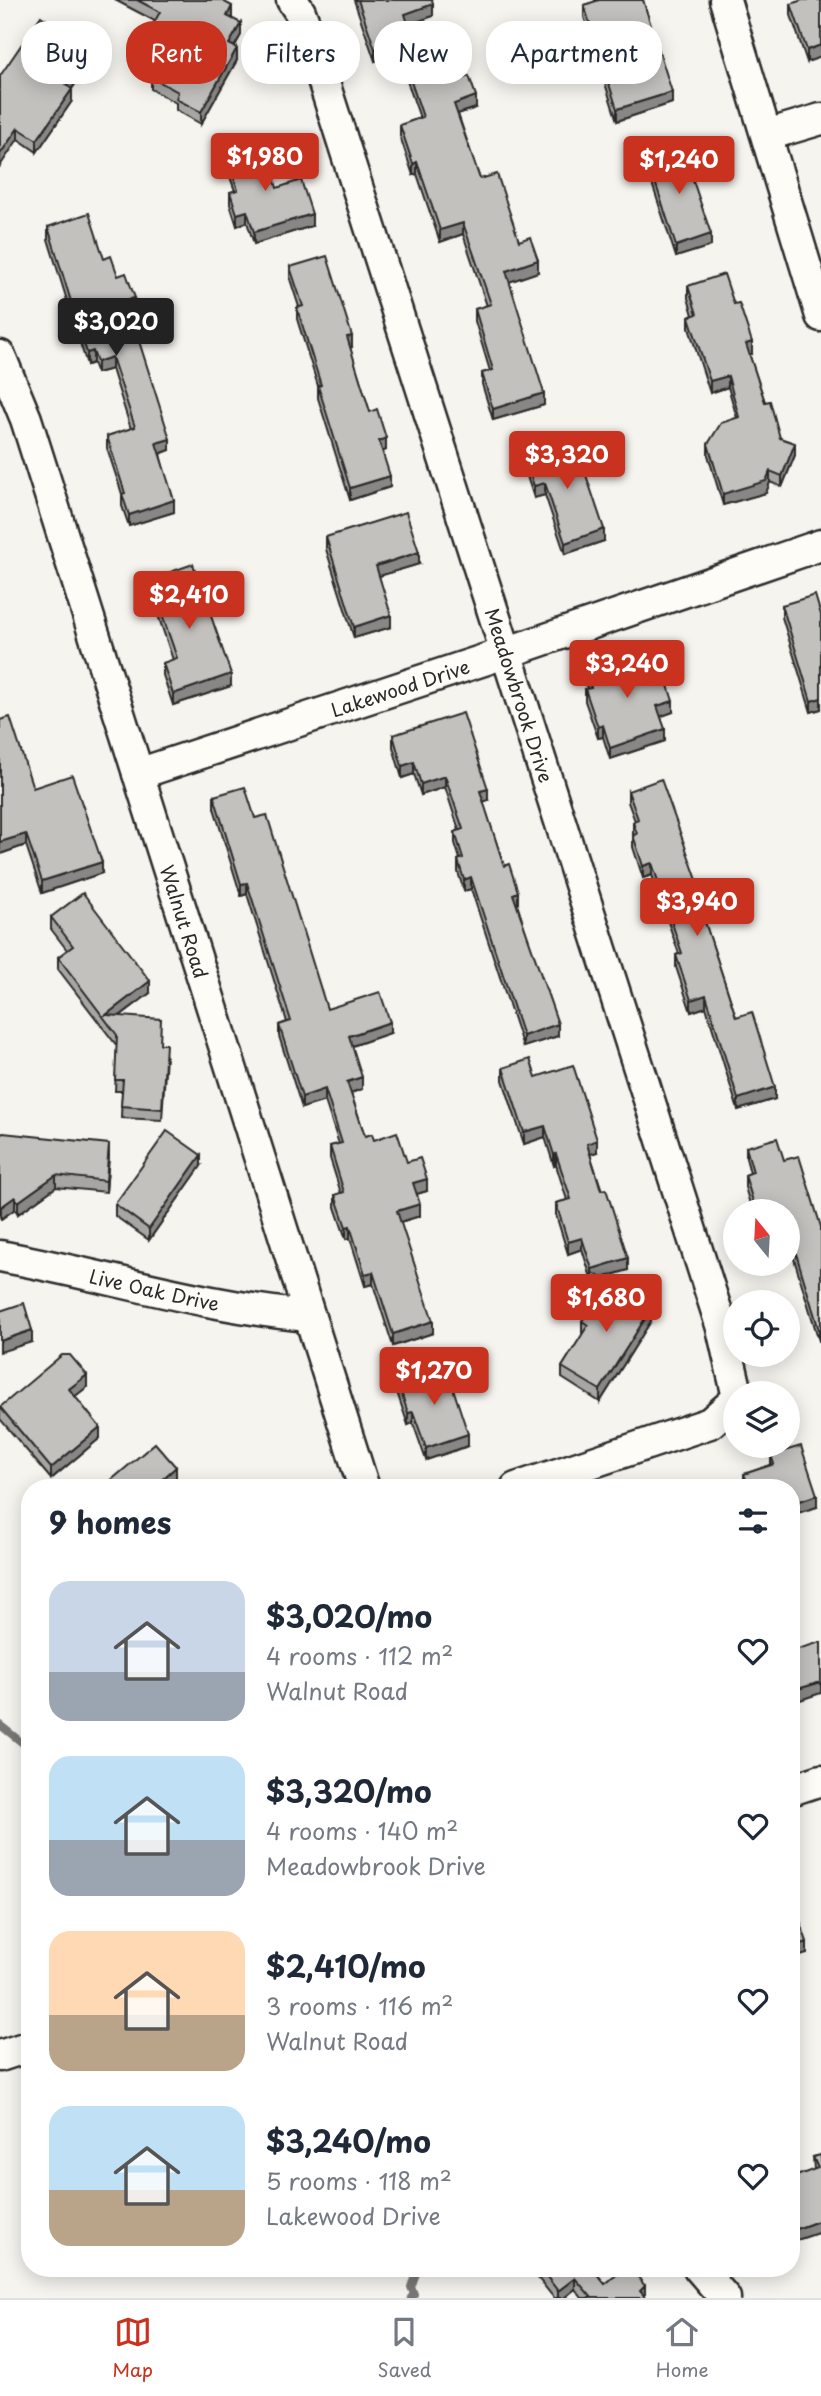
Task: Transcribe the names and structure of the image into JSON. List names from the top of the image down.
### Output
{
  "streets": {
    "street": [
      "Lakewood Drive",
      "Meadowbrook Drive",
      "Walnut Road",
      "Live Oak Drive"
    ]
  },
  "crossings": [
    ["Lakewood Drive", "Meadowbrook Drive"],
    ["Lakewood Drive", "Walnut Road"],
    ["Walnut Road", "Live Oak Drive"]
  ],
  "north": "top",
  "page": {
    "chip": [
      "Buy",
      "Rent",
      "Filters",
      "New",
      "Apartment"
    ],
    "price": [
      "$1,980",
      "$1,240",
      "$3,020",
      "$3,320",
      "$2,410",
      "$3,240",
      "$3,940",
      "$1,680",
      "$1,270"
    ],
    "heading": "9 homes",
    "list": [
      {
        "name": "$3,020/mo",
        "note": "4 rooms · 112 m² · Walnut Road"
      },
      {
        "name": "$3,320/mo",
        "note": "4 rooms · 140 m² · Meadowbrook Drive"
      },
      {
        "name": "$2,410/mo",
        "note": "3 rooms · 116 m² · Walnut Road"
      },
      {
        "name": "$3,240/mo",
        "note": "5 rooms · 118 m² · Lakewood Drive"
      }
    ],
    "tabs": ["Map", "Saved", "Home"]
  }
}
